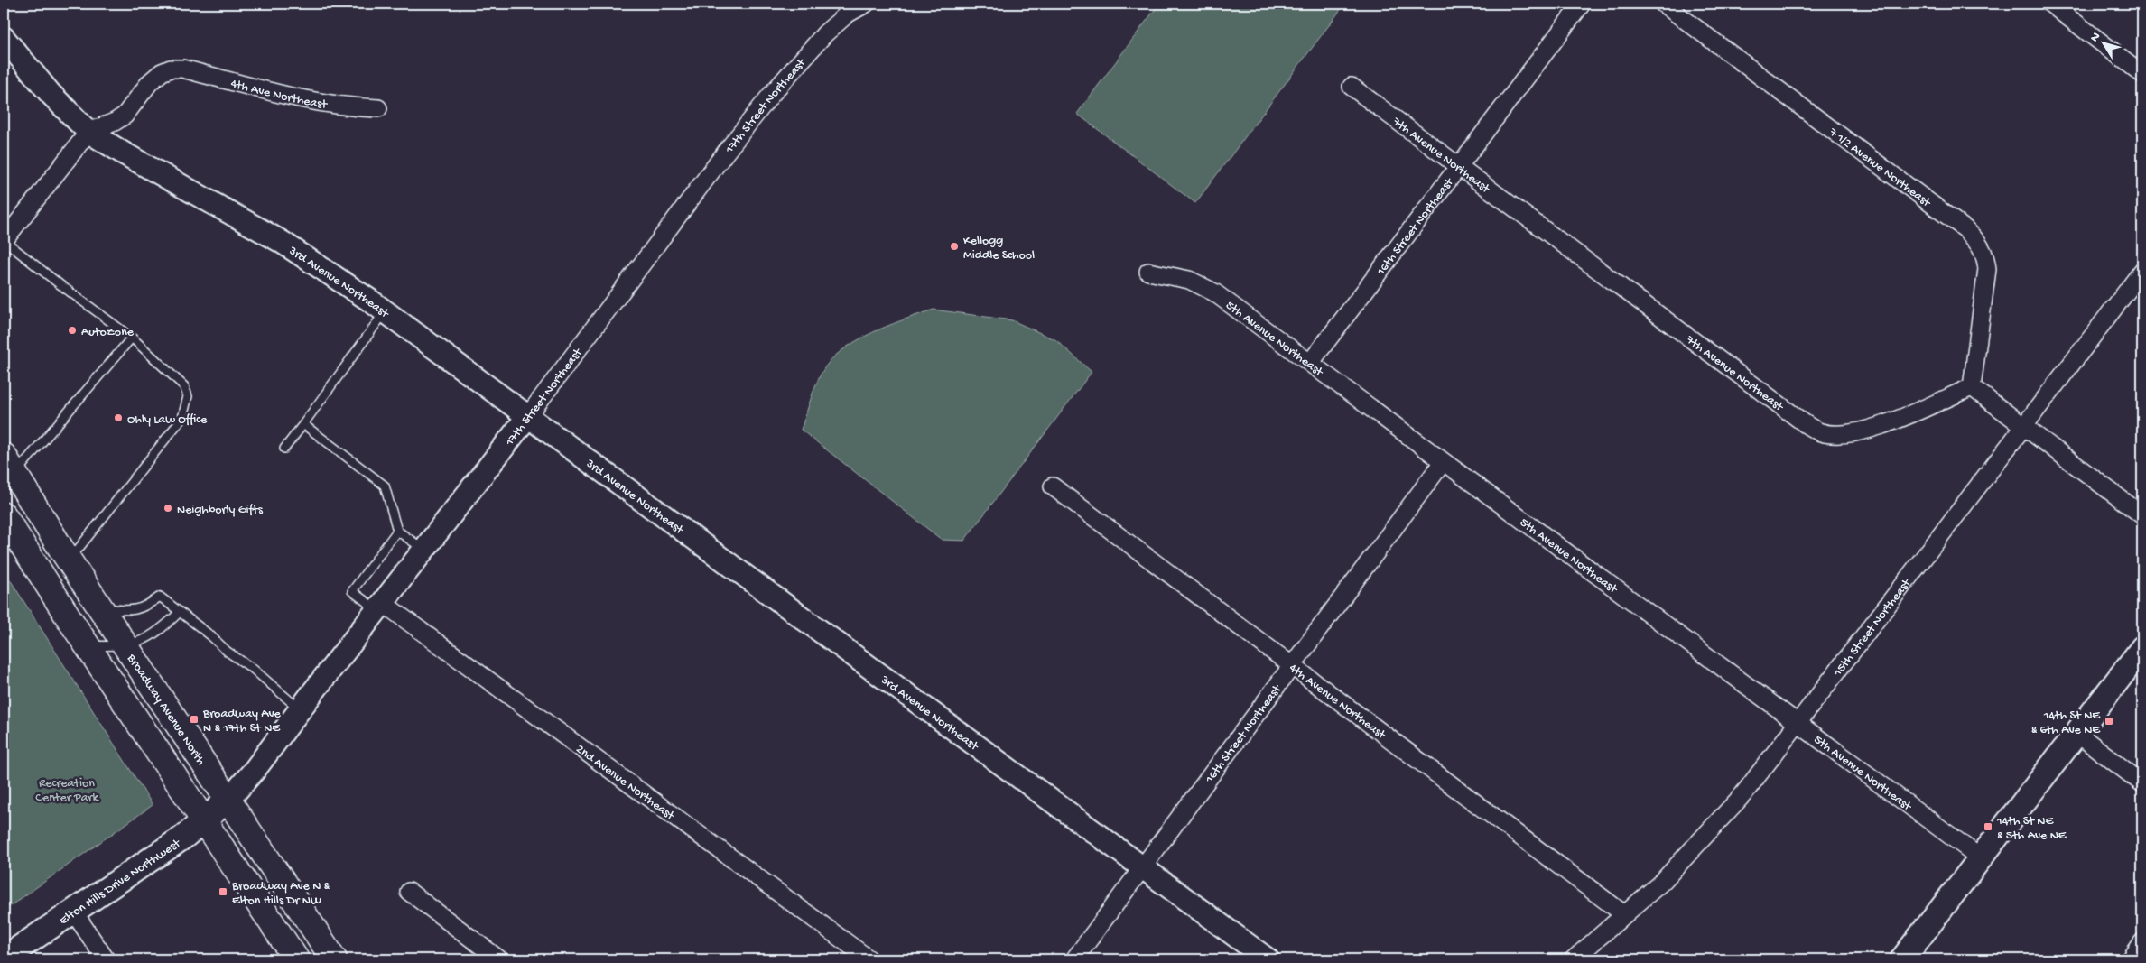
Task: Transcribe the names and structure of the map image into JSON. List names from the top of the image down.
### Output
{
  "streets": {
    "main road": ["Broadway Avenue North", "Elton Hills Drive Northwest"],
    "street": [
      "4th Ave Northeast",
      "17th Street Northeast",
      "7th Avenue Northeast",
      "7 1/2 Avenue Northeast",
      "16th Street Northeast",
      "3rd Avenue Northeast",
      "5th Avenue Northeast",
      "15th Street Northeast",
      "4th Avenue Northeast",
      "2nd Avenue Northeast"
    ]
  },
  "crossings": [
    ["4th Ave Northeast", "3rd Avenue Northeast"],
    ["17th Street Northeast", "3rd Avenue Northeast"],
    ["17th Street Northeast", "Broadway Avenue North"],
    ["17th Street Northeast", "2nd Avenue Northeast"],
    ["17th Street Northeast", "Elton Hills Drive Northwest"],
    ["7th Avenue Northeast", "7 1/2 Avenue Northeast"],
    ["7th Avenue Northeast", "16th Street Northeast"],
    ["16th Street Northeast", "3rd Avenue Northeast"],
    ["16th Street Northeast", "5th Avenue Northeast"],
    ["16th Street Northeast", "4th Avenue Northeast"],
    ["5th Avenue Northeast", "15th Street Northeast"],
    ["15th Street Northeast", "4th Avenue Northeast"],
    ["Broadway Avenue North", "Elton Hills Drive Northwest"]
  ],
  "parks": ["Recreation Center Park"],
  "places": {
    "other": [
      "Kellogg Middle School",
      "AutoZone",
      "Ohly Law Office",
      "Neighborly Gifts"
    ],
    "transit": [
      "Broadway Ave N & 17th St NE",
      "14th St NE & 6th Ave NE",
      "14th St NE & 5th Ave NE",
      "Broadway Ave N & Elton Hills Dr NW"
    ]
  },
  "north": "top left"
}
